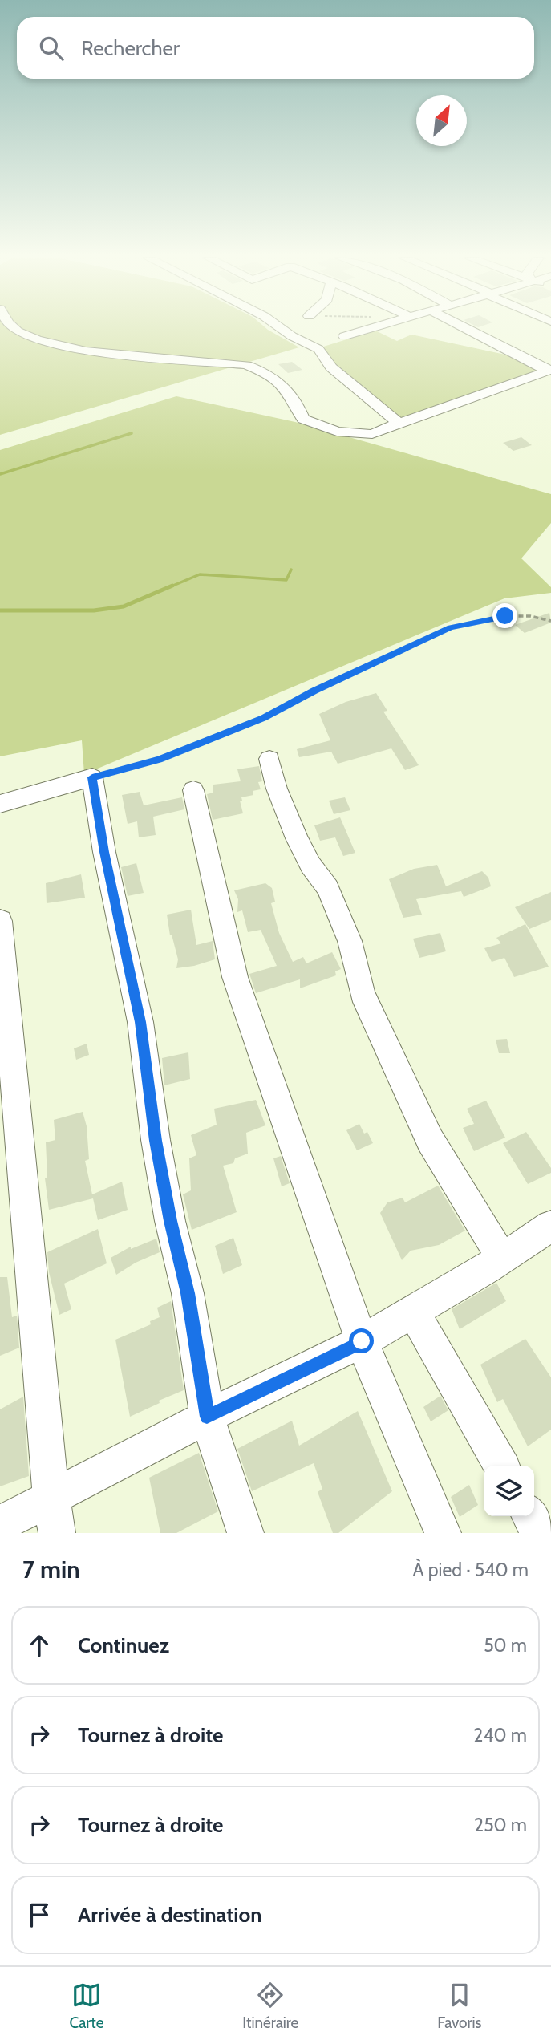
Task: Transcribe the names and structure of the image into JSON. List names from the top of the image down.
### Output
{
  "north": "top right",
  "page": {
    "search": "Rechercher",
    "heading": ["7 min", "À pied · 540 m"],
    "list": [
      ["Continuez", "50 m"],
      ["Tournez à droite", "240 m"],
      ["Tournez à droite", "250 m"],
      "Arrivée à destination"
    ],
    "nav": ["Carte", "Itinéraire", "Favoris"]
  }
}
